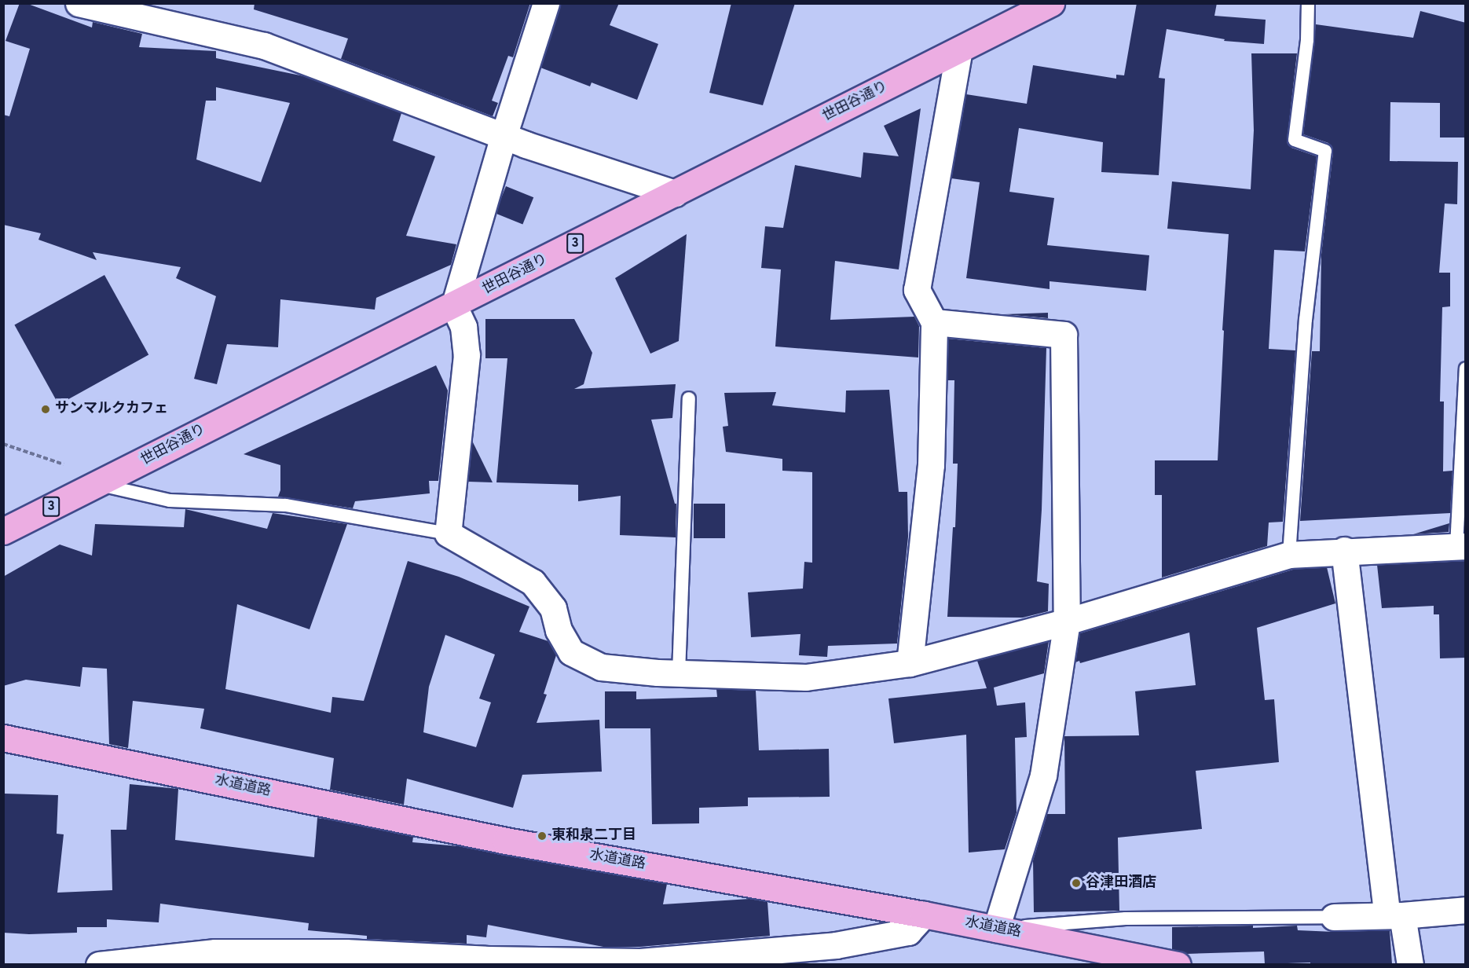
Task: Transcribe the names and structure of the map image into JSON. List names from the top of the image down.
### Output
{
  "streets": {
    "main road": ["世田谷通り", "3", "水道道路"]
  },
  "places": ["サンマルクカフェ", "東和泉二丁目", "谷津田酒店"]
}
